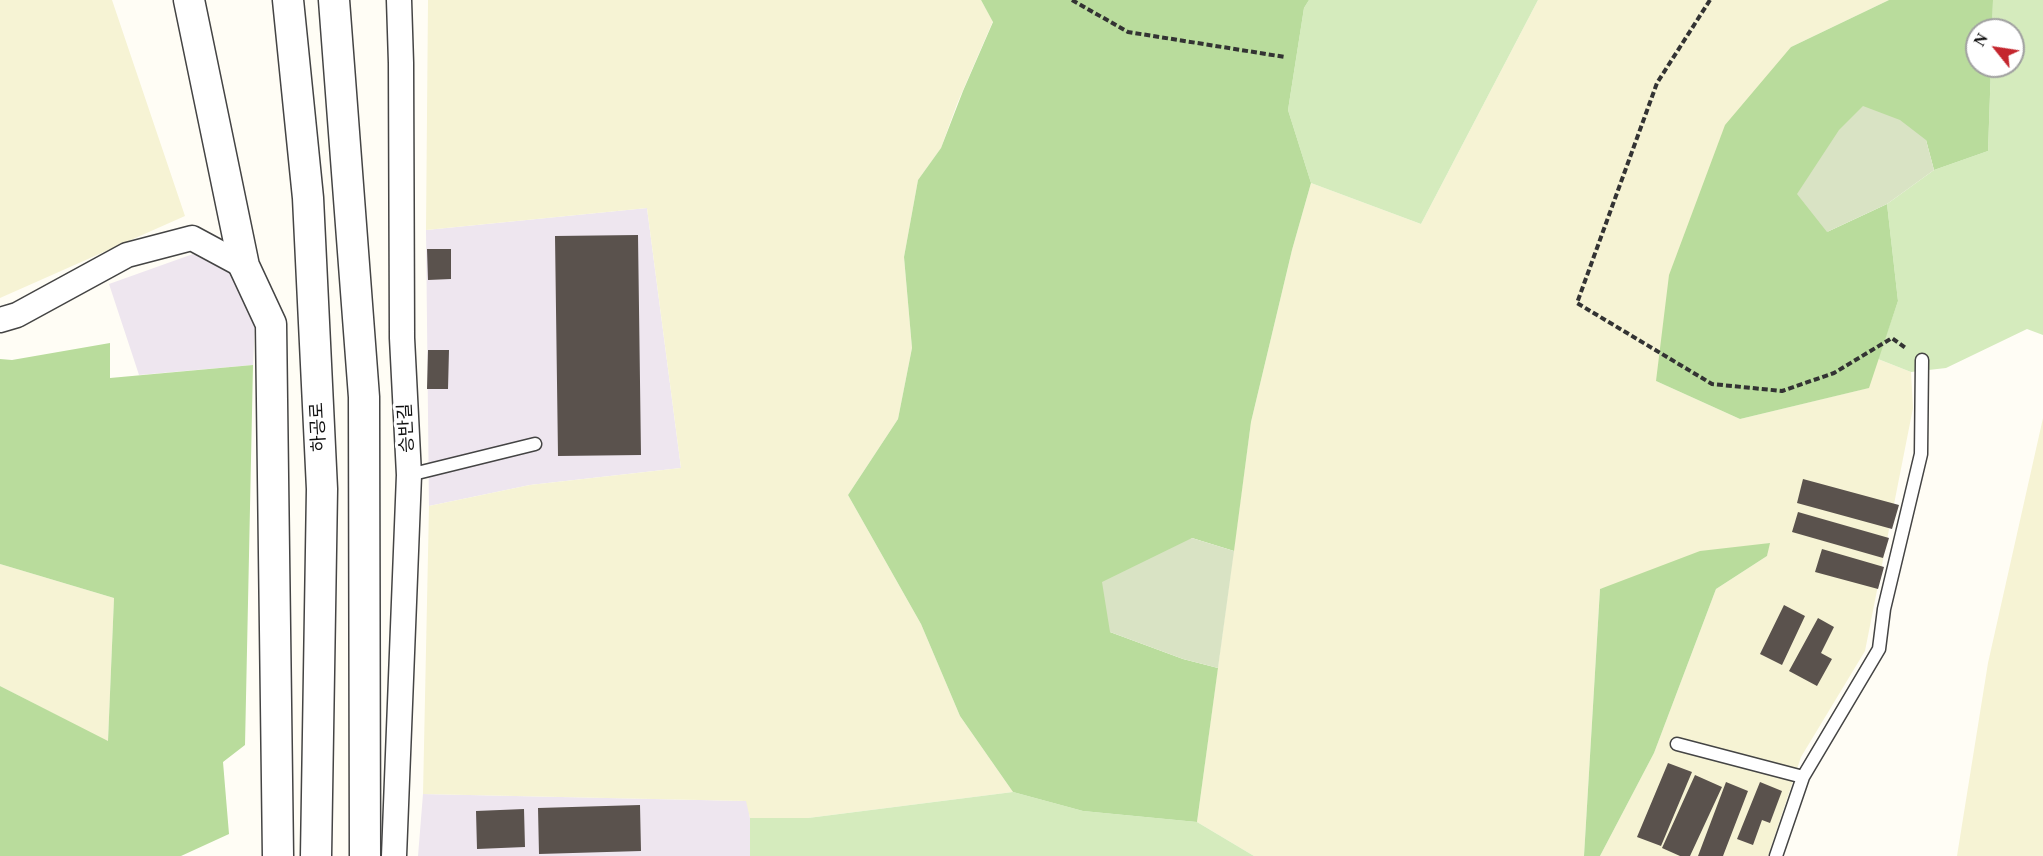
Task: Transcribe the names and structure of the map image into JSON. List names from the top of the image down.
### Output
{
  "streets": {
    "street": ["하공로", "승반길"]
  },
  "north": "top left"
}
